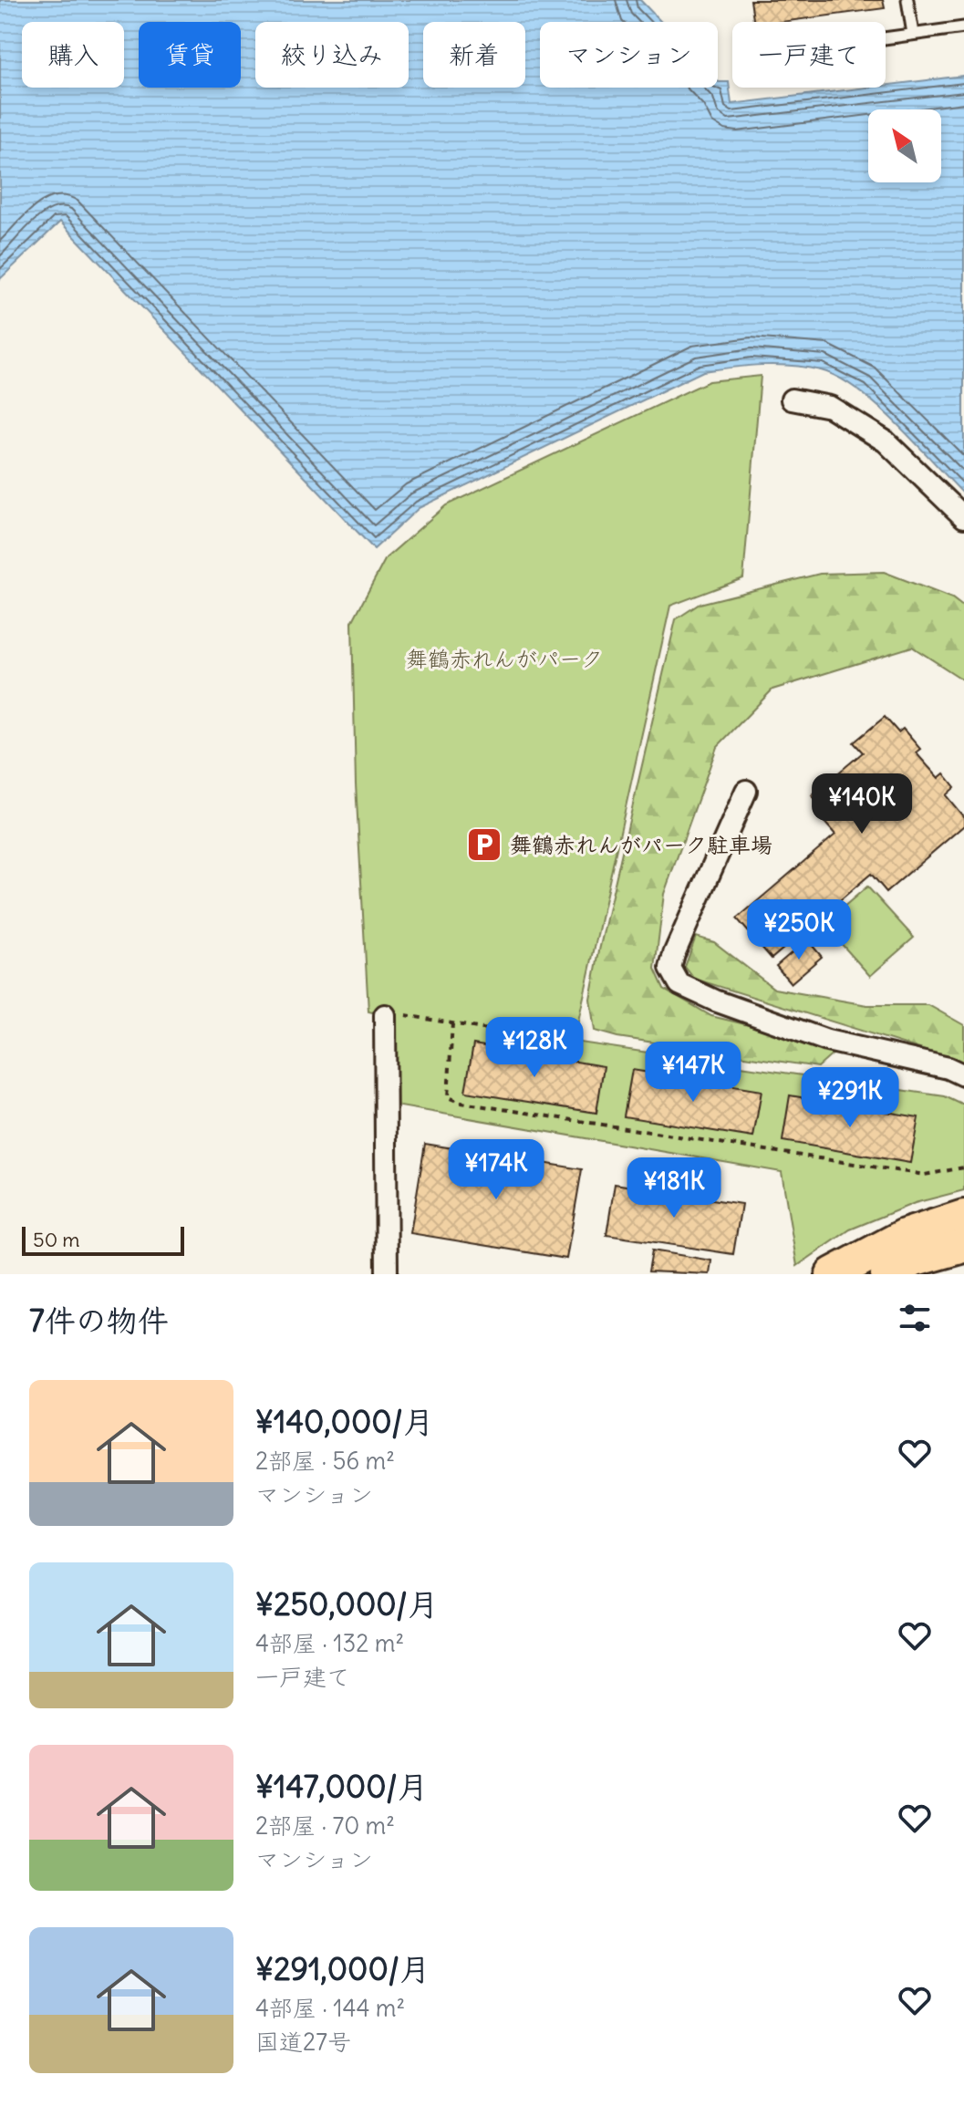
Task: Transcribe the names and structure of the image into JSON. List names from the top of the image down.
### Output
{
  "parks": ["舞鶴赤れんがパーク"],
  "places": {
    "parking": ["舞鶴赤れんがパーク駐車場"]
  },
  "scale_bar": "50 m",
  "north": "top left",
  "page": {
    "chip": [
      "購入",
      "賃貸",
      "絞り込み",
      "新着",
      "マンション",
      "一戸建て"
    ],
    "price": [
      "¥140K",
      "¥250K",
      "¥128K",
      "¥147K",
      "¥291K",
      "¥174K",
      "¥181K"
    ],
    "scale": "50 m",
    "heading": "7件の物件",
    "list": [
      {
        "name": "¥140,000/月",
        "note": "2部屋 · 56 m² · マンション"
      },
      {
        "name": "¥250,000/月",
        "note": "4部屋 · 132 m² · 一戸建て"
      },
      {
        "name": "¥147,000/月",
        "note": "2部屋 · 70 m² · マンション"
      },
      {
        "name": "¥291,000/月",
        "note": "4部屋 · 144 m² · 国道27号"
      }
    ]
  }
}
